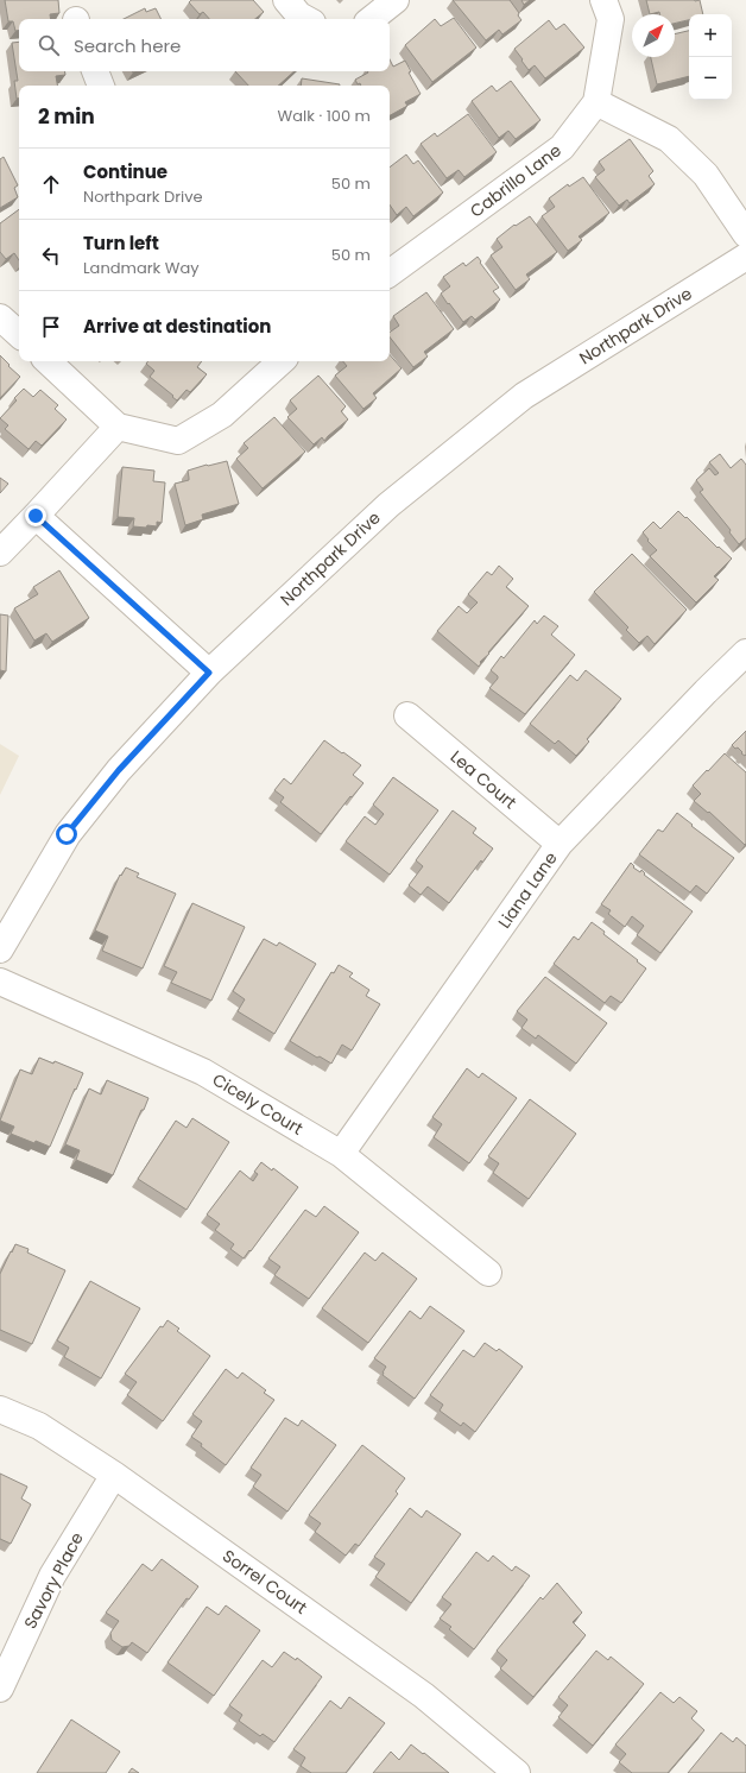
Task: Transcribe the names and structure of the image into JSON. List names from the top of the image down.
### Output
{
  "streets": {
    "street": [
      "Cabrillo Lane",
      "Northpark Drive",
      "Lea Court",
      "Liana Lane",
      "Cicely Court",
      "Savory Place",
      "Sorrel Court"
    ]
  },
  "crossings": [
    ["Lea Court", "Liana Lane"],
    ["Liana Lane", "Cicely Court"],
    ["Savory Place", "Sorrel Court"]
  ],
  "north": "top right",
  "page": {
    "map_buttons": ["+", "−"],
    "search": "Search here",
    "heading": ["2 min", "Walk · 100 m"],
    "list": [
      ["Continue", "Northpark Drive", "50 m"],
      ["Turn left", "Landmark Way", "50 m"],
      "Arrive at destination"
    ]
  }
}
